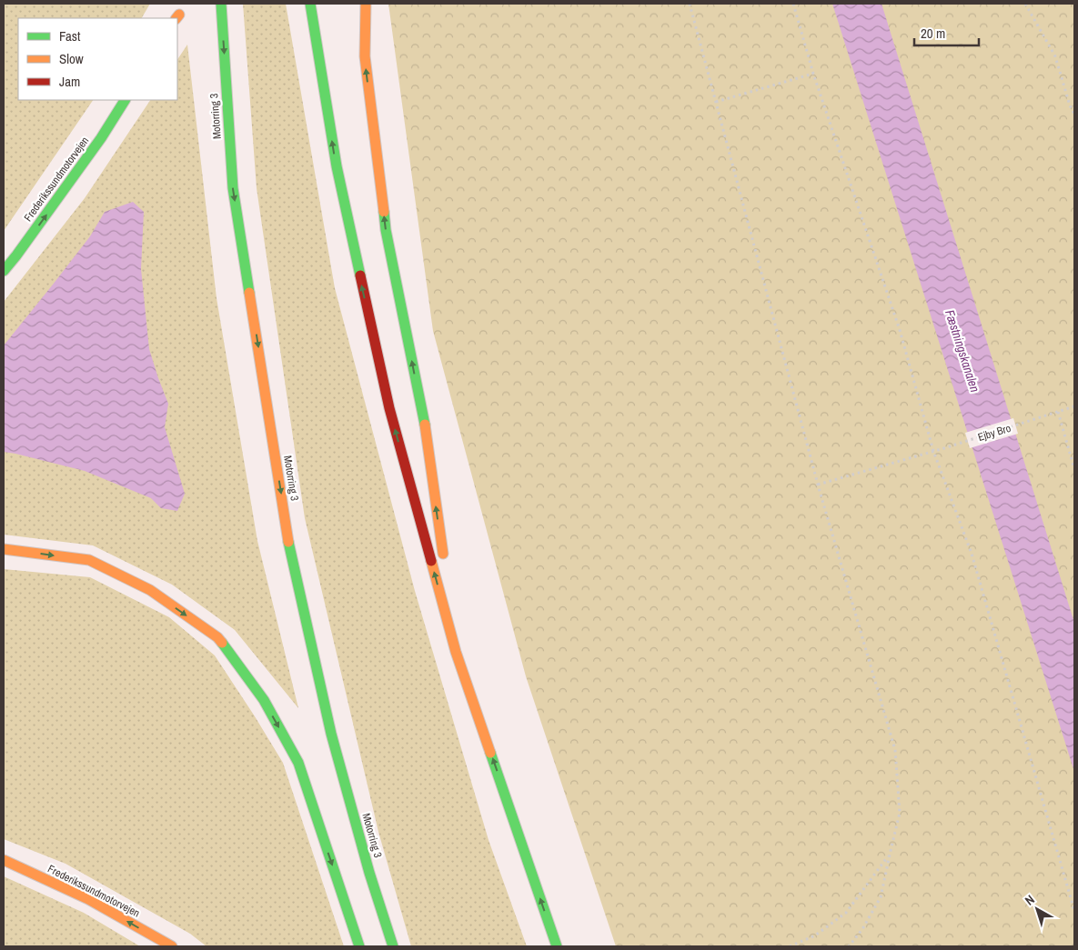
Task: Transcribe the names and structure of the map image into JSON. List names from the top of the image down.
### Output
{
  "streets": {
    "highway": ["Motorring 3", "Frederikssundmotorvejen"],
    "path": ["Ejby Bro"]
  },
  "one_way": ["Motorring 3"],
  "water": ["Fæstningskanalen"],
  "legend": ["Fast", "Slow", "Jam"],
  "scale_bar": "20 m",
  "north": "top left"
}
